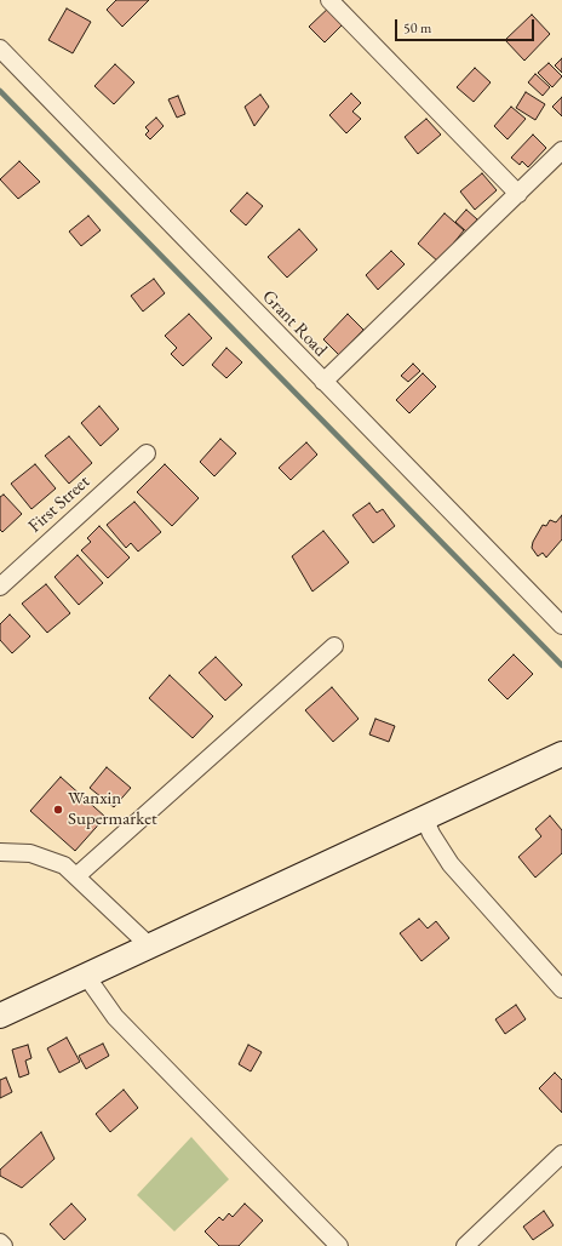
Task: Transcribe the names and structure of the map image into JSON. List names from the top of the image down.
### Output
{
  "streets": {
    "street": ["Grant Road", "First Street"]
  },
  "places": ["Wanxin Supermarket"],
  "scale_bar": "50 m"
}
